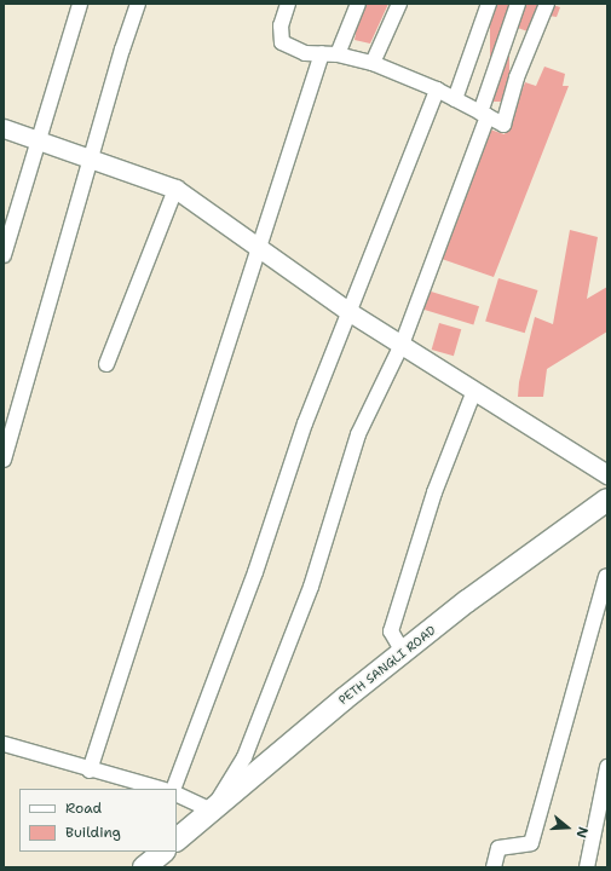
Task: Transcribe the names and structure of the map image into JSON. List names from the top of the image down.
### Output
{
  "streets": {
    "highway": ["PETH SANGLI ROAD"]
  },
  "legend": ["Road", "Building"],
  "north": "right"
}
